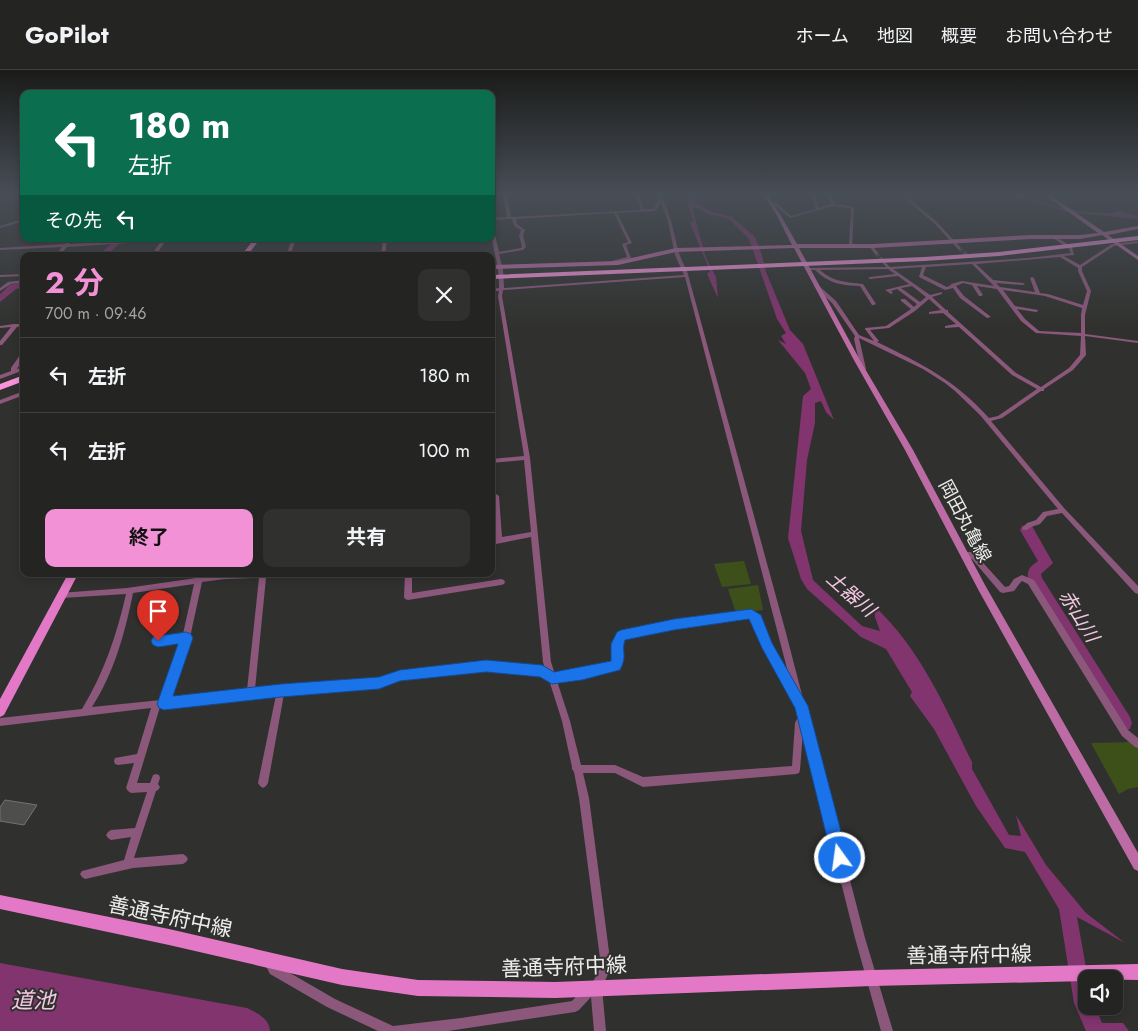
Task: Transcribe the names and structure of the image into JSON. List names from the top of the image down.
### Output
{
  "streets": {
    "main road": ["岡田丸亀線", "善通寺府中線"]
  },
  "water": ["土器川", "赤山川", "道池"],
  "page": {
    "header": "GoPilot",
    "nav": [
      "ホーム",
      "地図",
      "概要",
      "お問い合わせ"
    ],
    "turn": ["180 m", "左折"],
    "then": "その先",
    "heading": ["2 分", "700 m · 09:46"],
    "list": [
      {
        "name": "左折",
        "value": "180 m"
      },
      {
        "name": "左折",
        "value": "100 m"
      }
    ],
    "buttons": ["終了", "共有"]
  }
}
